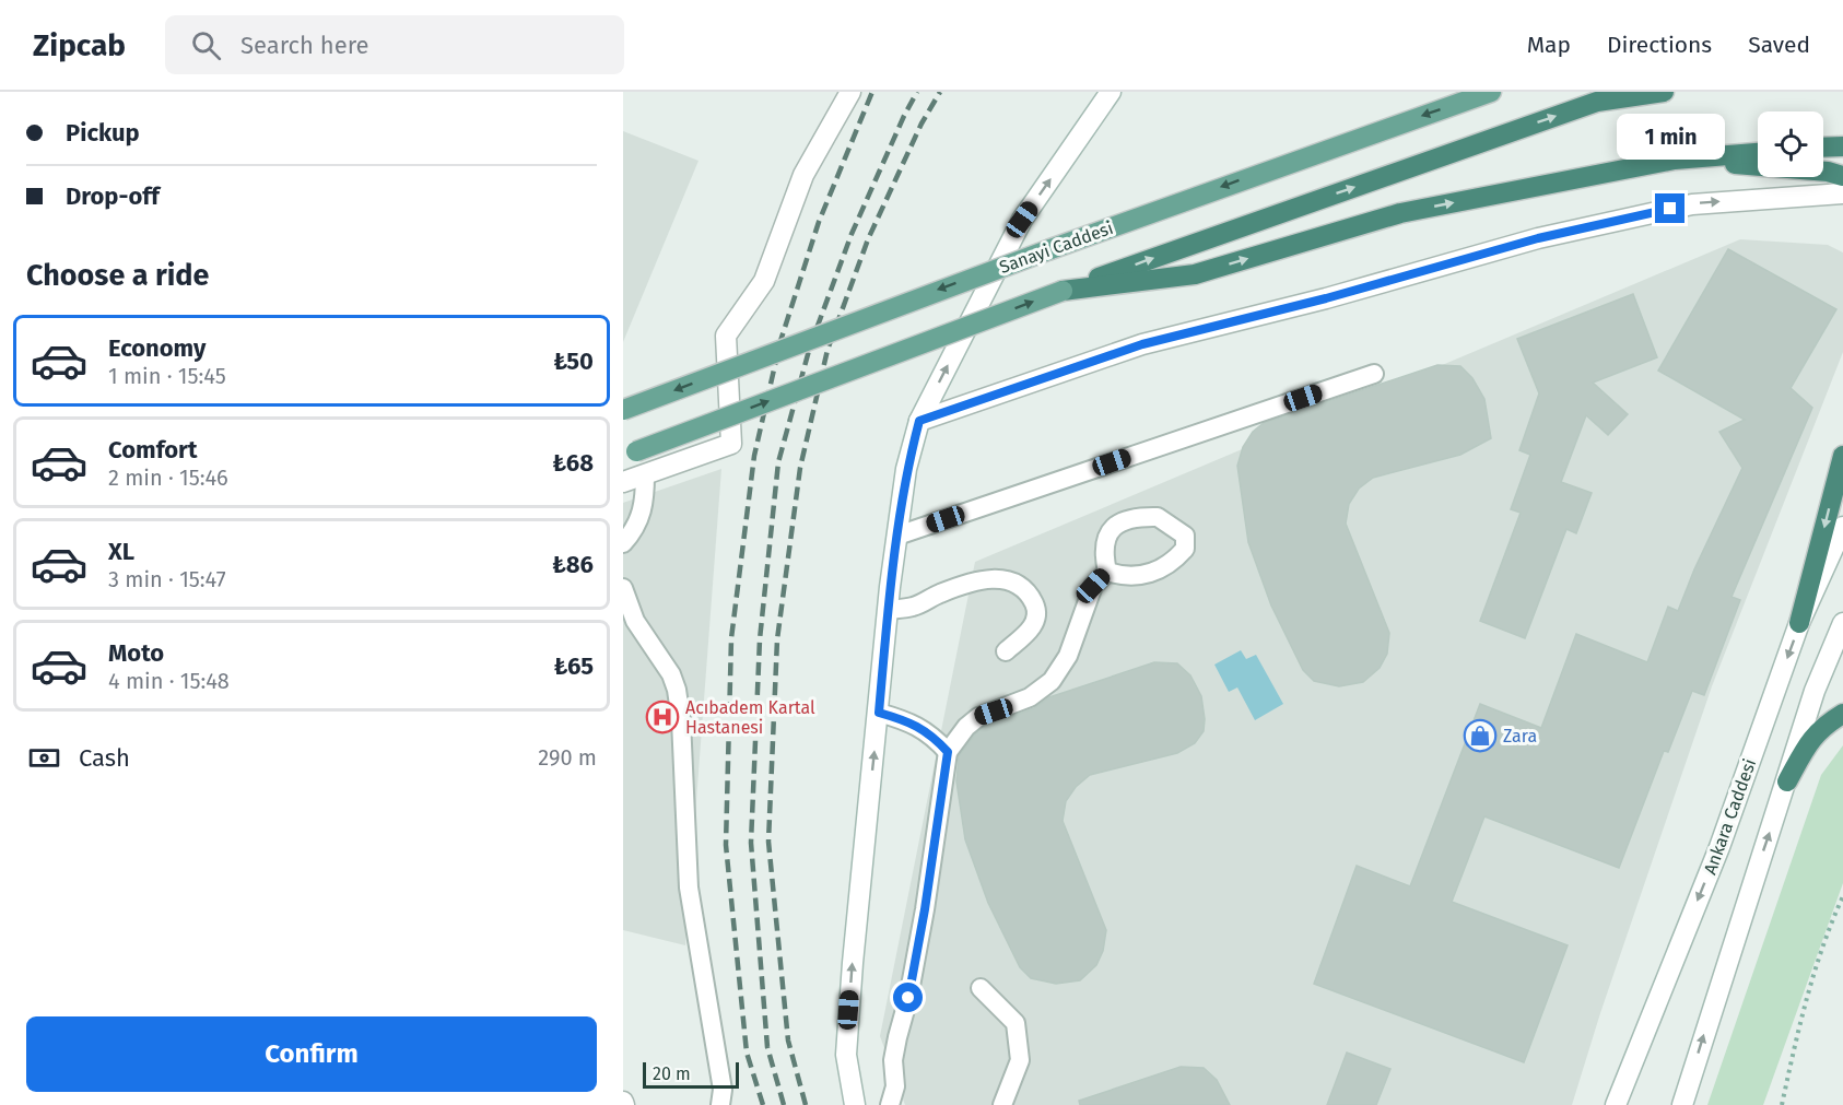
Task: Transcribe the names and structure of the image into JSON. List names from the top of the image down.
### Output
{
  "streets": {
    "main road": ["Sanayi Caddesi", "Ankara Caddesi"]
  },
  "places": {
    "hospital": ["Acıbadem Kartal Hastanesi"],
    "shop": ["Zara"]
  },
  "scale_bar": "20 m",
  "page": {
    "header": "Zipcab",
    "search": "Search here",
    "nav": ["Map", "Directions", "Saved"],
    "banner": ["Pickup", "Drop-off"],
    "bubble": "1 min",
    "heading": "Choose a ride",
    "list": [
      {
        "name": "Economy",
        "note": "1 min · 15:45",
        "value": "₺50"
      },
      {
        "name": "Comfort",
        "note": "2 min · 15:46",
        "value": "₺68"
      },
      {
        "name": "XL",
        "note": "3 min · 15:47",
        "value": "₺86"
      },
      {
        "name": "Moto",
        "note": "4 min · 15:48",
        "value": "₺65"
      }
    ],
    "pay": ["Cash", "290 m"],
    "buttons": "Confirm",
    "scale": "20 m"
  }
}
